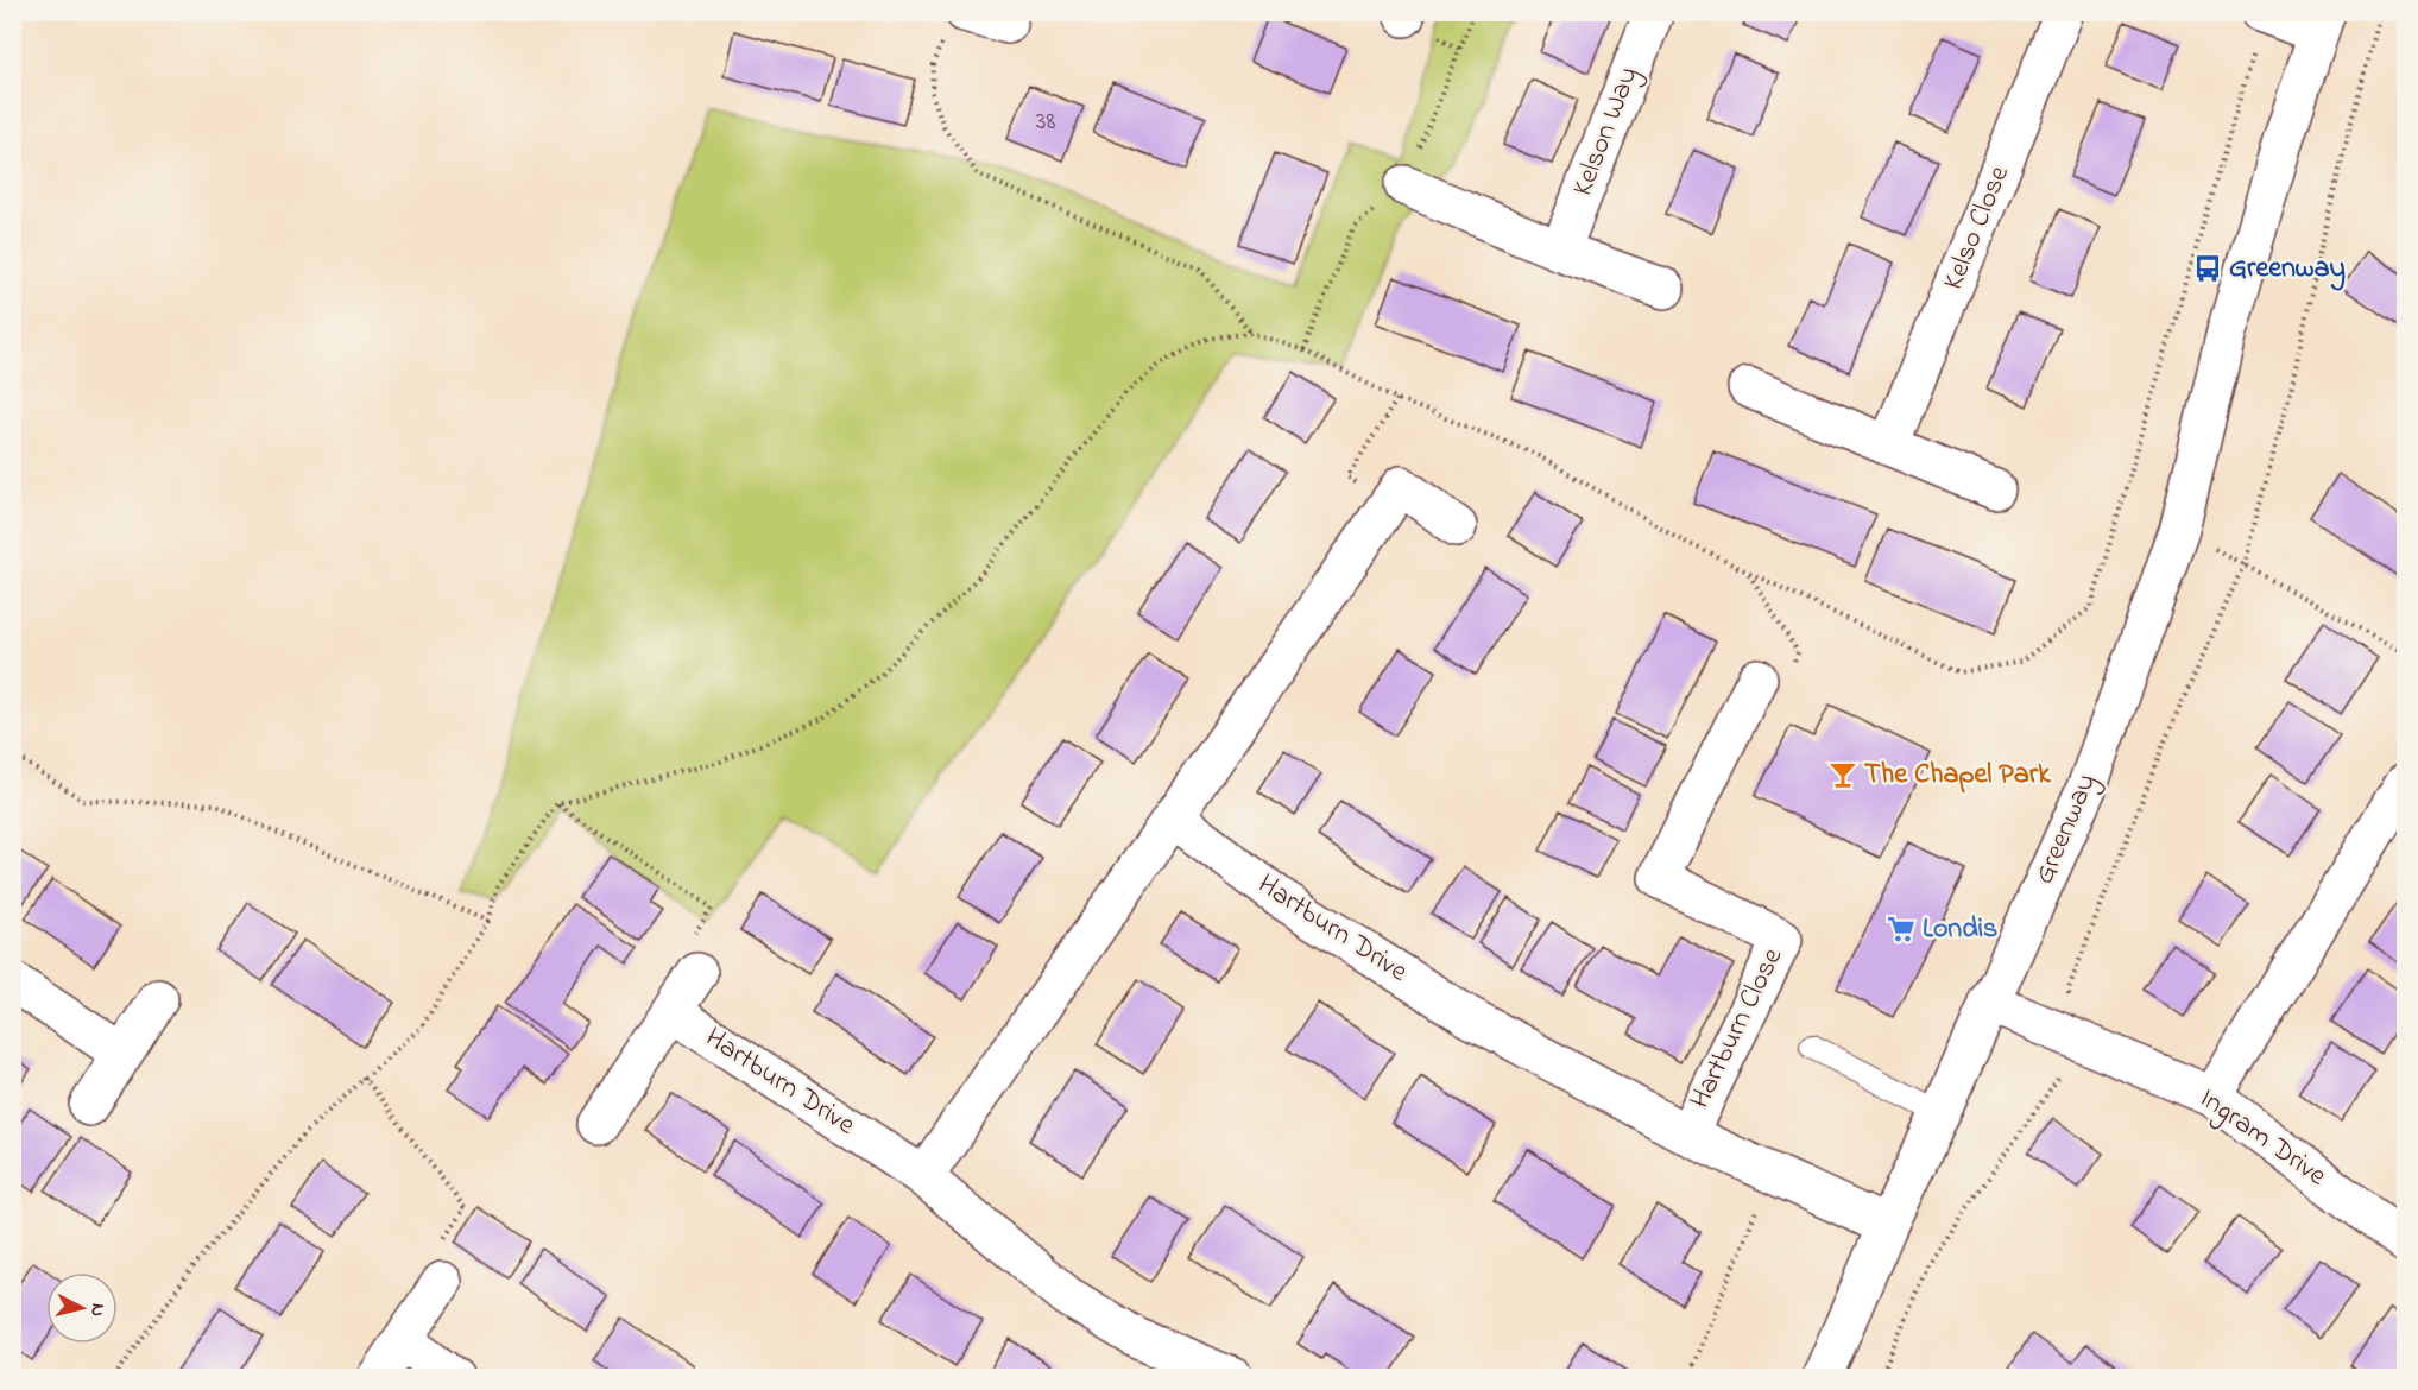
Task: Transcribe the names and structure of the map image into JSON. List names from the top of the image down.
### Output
{
  "streets": {
    "street": [
      "Kelson Way",
      "Kelso Close",
      "Greenway",
      "Hartburn Drive",
      "Hartburn Close",
      "Ingram Drive"
    ]
  },
  "crossings": [
    ["Greenway", "Hartburn Drive"],
    ["Greenway", "Ingram Drive"],
    ["Hartburn Drive", "Hartburn Close"]
  ],
  "places": {
    "bus stop": ["Greenway"],
    "bar": ["The Chapel Park"],
    "supermarket": ["Londis"]
  },
  "house_numbers": ["38"],
  "north": "right"
}
